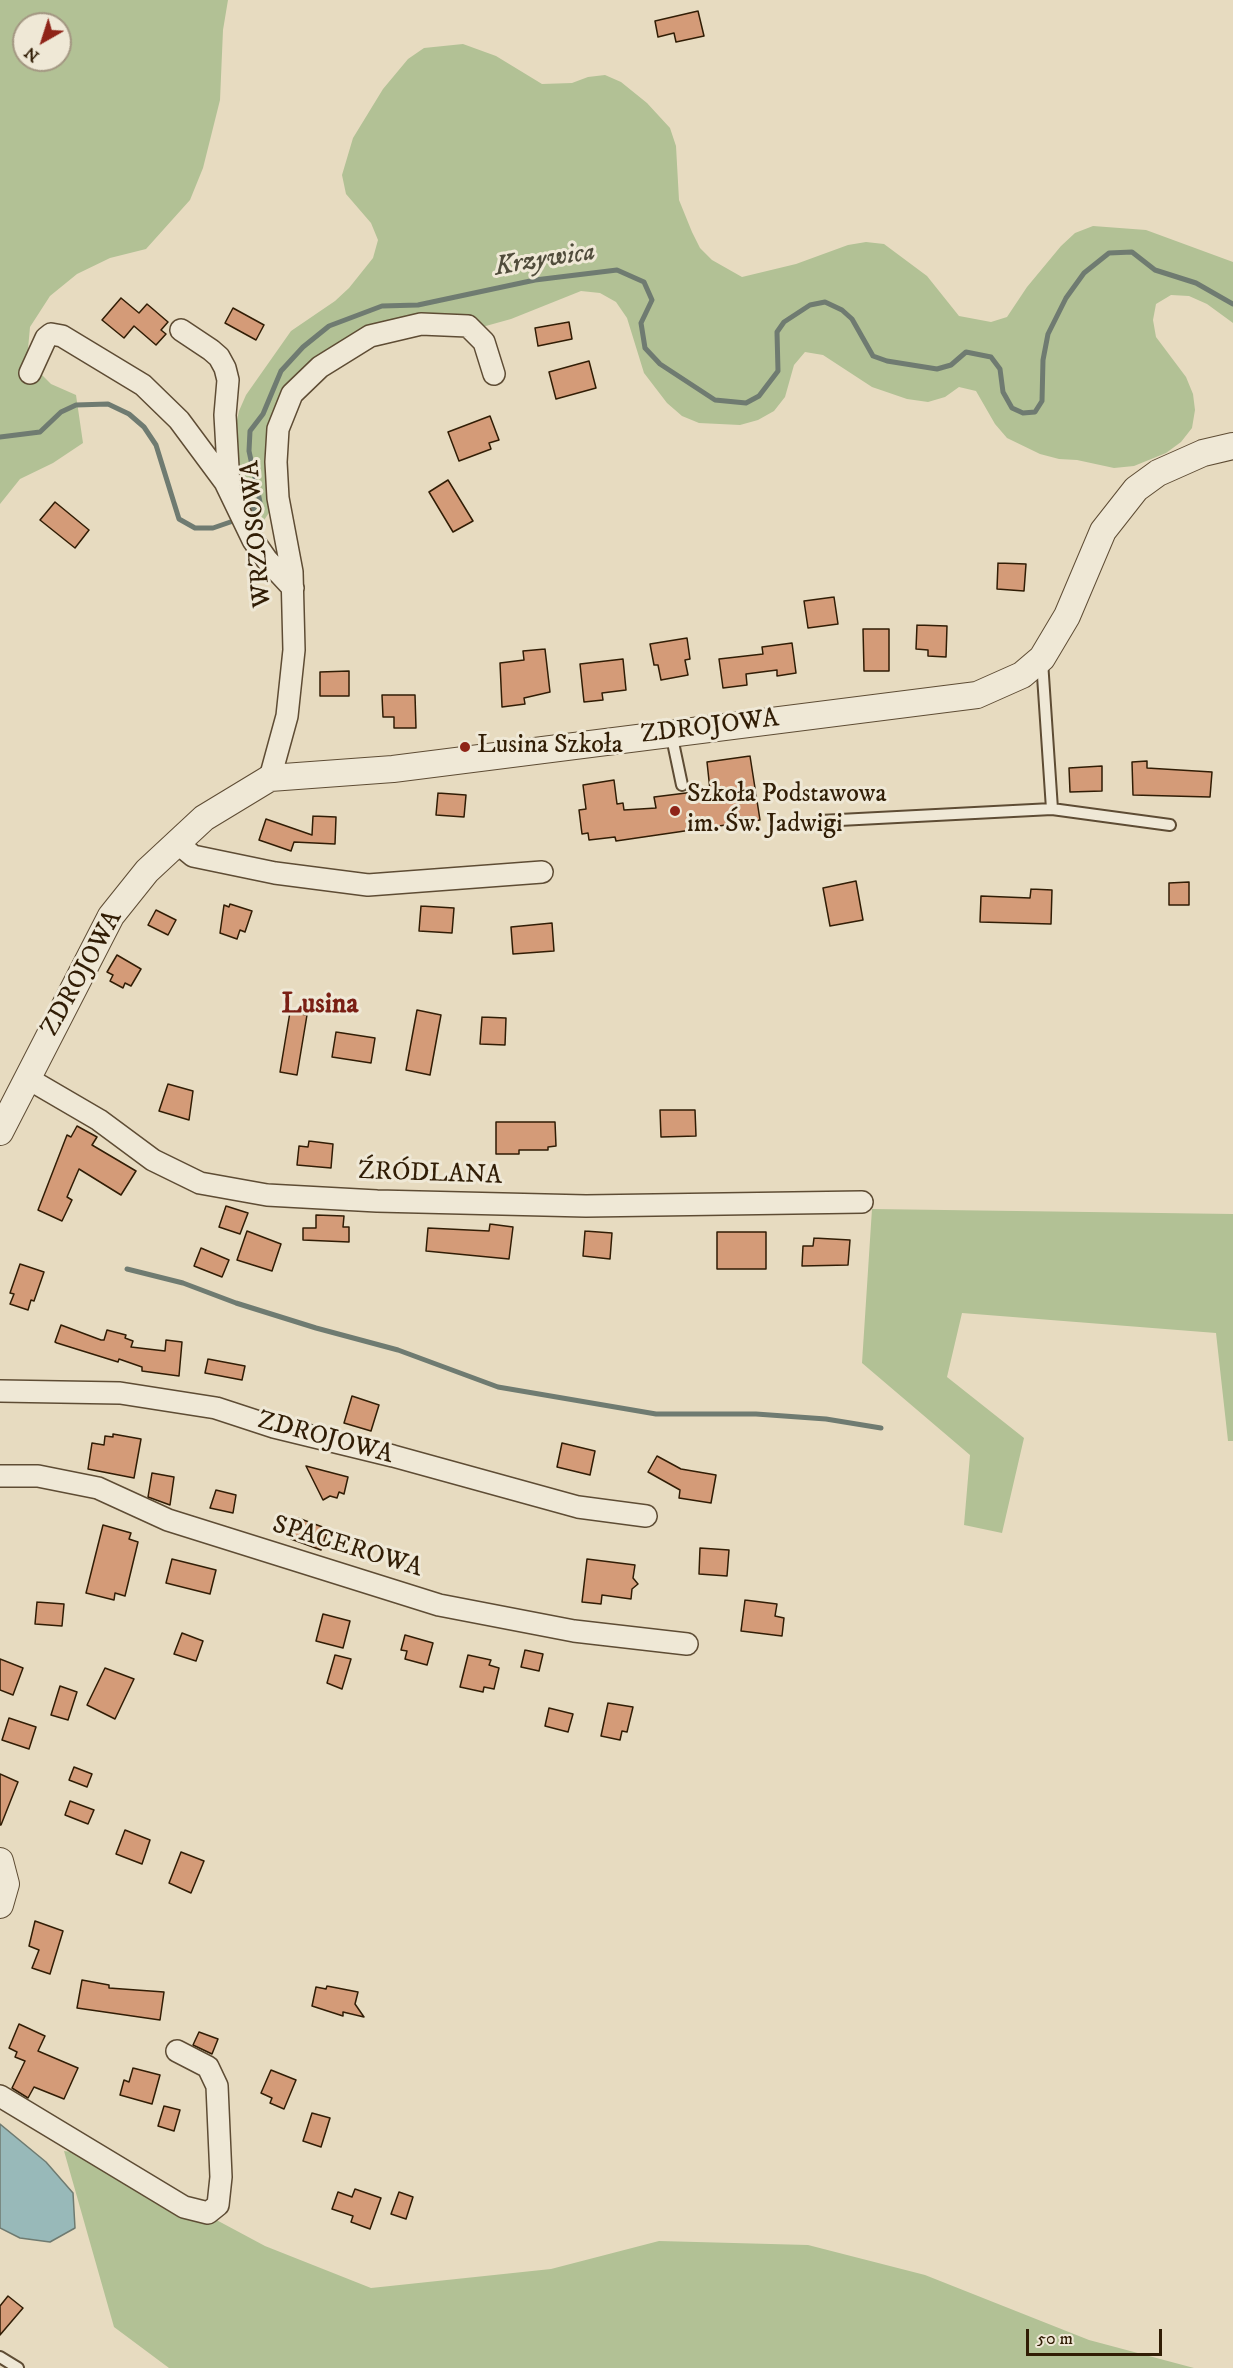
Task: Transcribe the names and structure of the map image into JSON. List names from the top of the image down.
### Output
{
  "streets": {
    "street": [
      "WRZOSOWA",
      "ZDROJOWA",
      "ŹRÓDLANA",
      "SPACEROWA"
    ]
  },
  "crossings": [
    ["WRZOSOWA", "ZDROJOWA"],
    ["ZDROJOWA", "ŹRÓDLANA"]
  ],
  "districts": ["Lusina"],
  "water": ["Krzywica"],
  "places": ["Lusina Szkoła", "Szkoła Podstawowa im. Św. Jadwigi"],
  "scale_bar": "50 m",
  "north": "bottom left"
}
